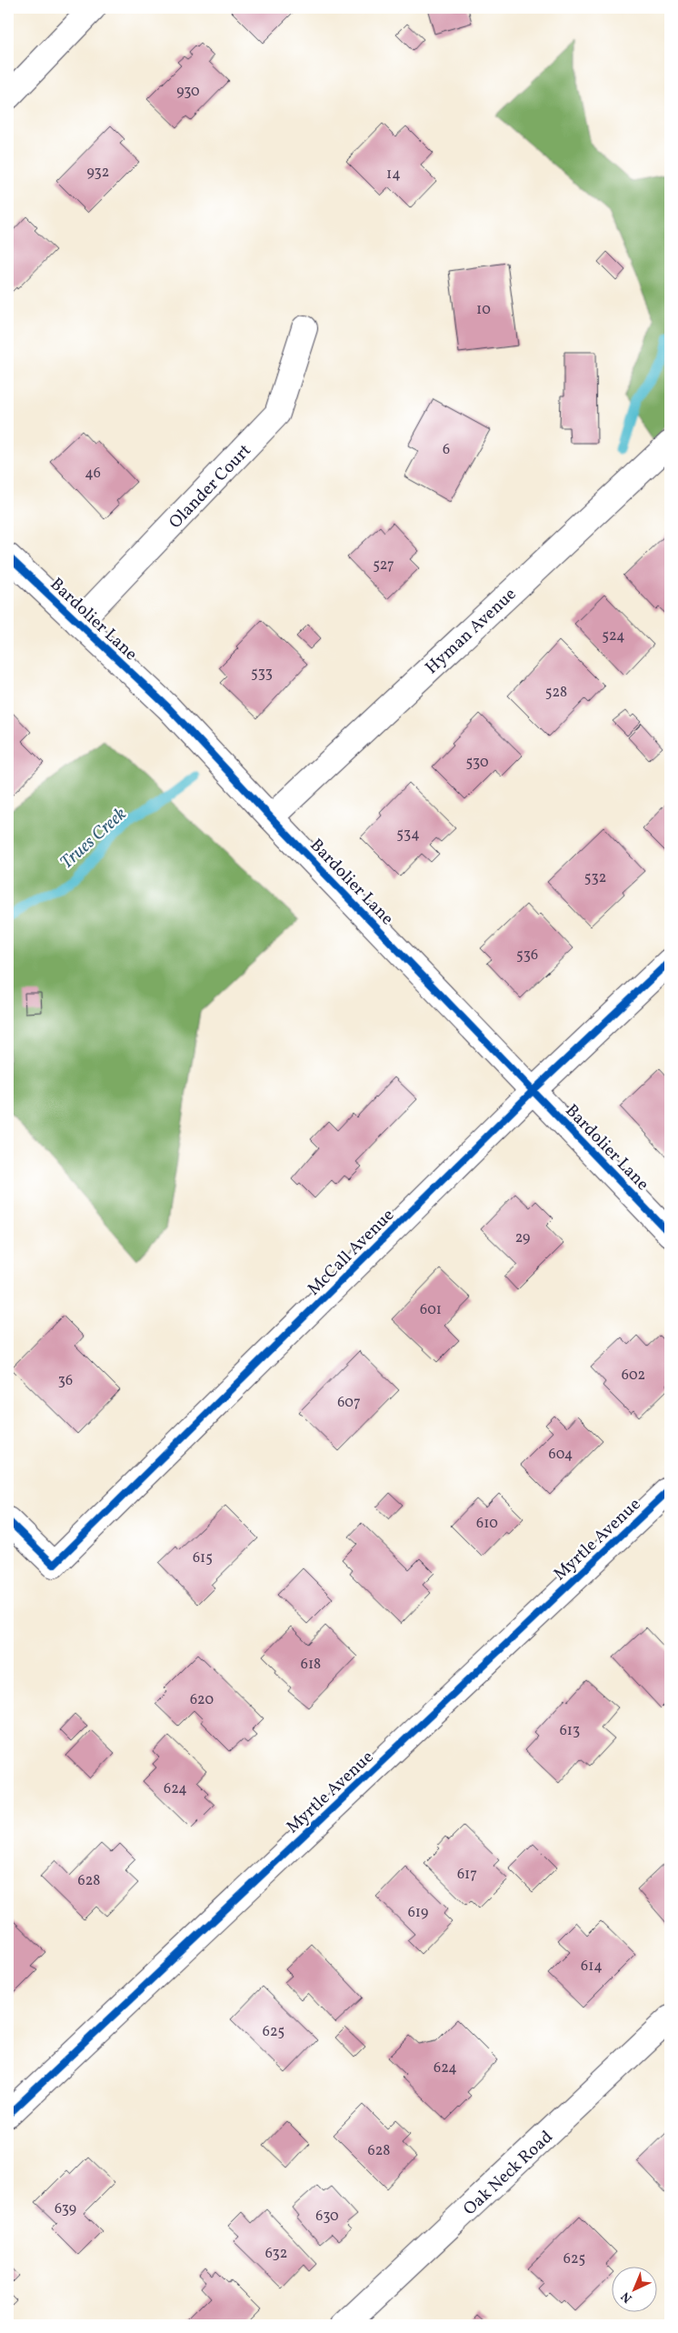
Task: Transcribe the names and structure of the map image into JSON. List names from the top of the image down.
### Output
{
  "streets": {
    "street": [
      "Olander Court",
      "Bardolier Lane",
      "Hyman Avenue",
      "McCall Avenue",
      "Myrtle Avenue",
      "Oak Neck Road"
    ]
  },
  "crossings": [
    ["Olander Court", "Bardolier Lane"],
    ["Bardolier Lane", "Hyman Avenue"],
    ["Bardolier Lane", "McCall Avenue"]
  ],
  "water": ["Trues Creek"],
  "house_numbers": [
    "930",
    "932",
    "14",
    "10",
    "6",
    "46",
    "527",
    "524",
    "533",
    "528",
    "530",
    "534",
    "532",
    "536",
    "29",
    "601",
    "602",
    "36",
    "607",
    "604",
    "610",
    "615",
    "618",
    "620",
    "613",
    "624",
    "617",
    "628",
    "619",
    "614",
    "625",
    "624",
    "628",
    "639",
    "630",
    "632",
    "625"
  ],
  "north": "bottom left"
}
